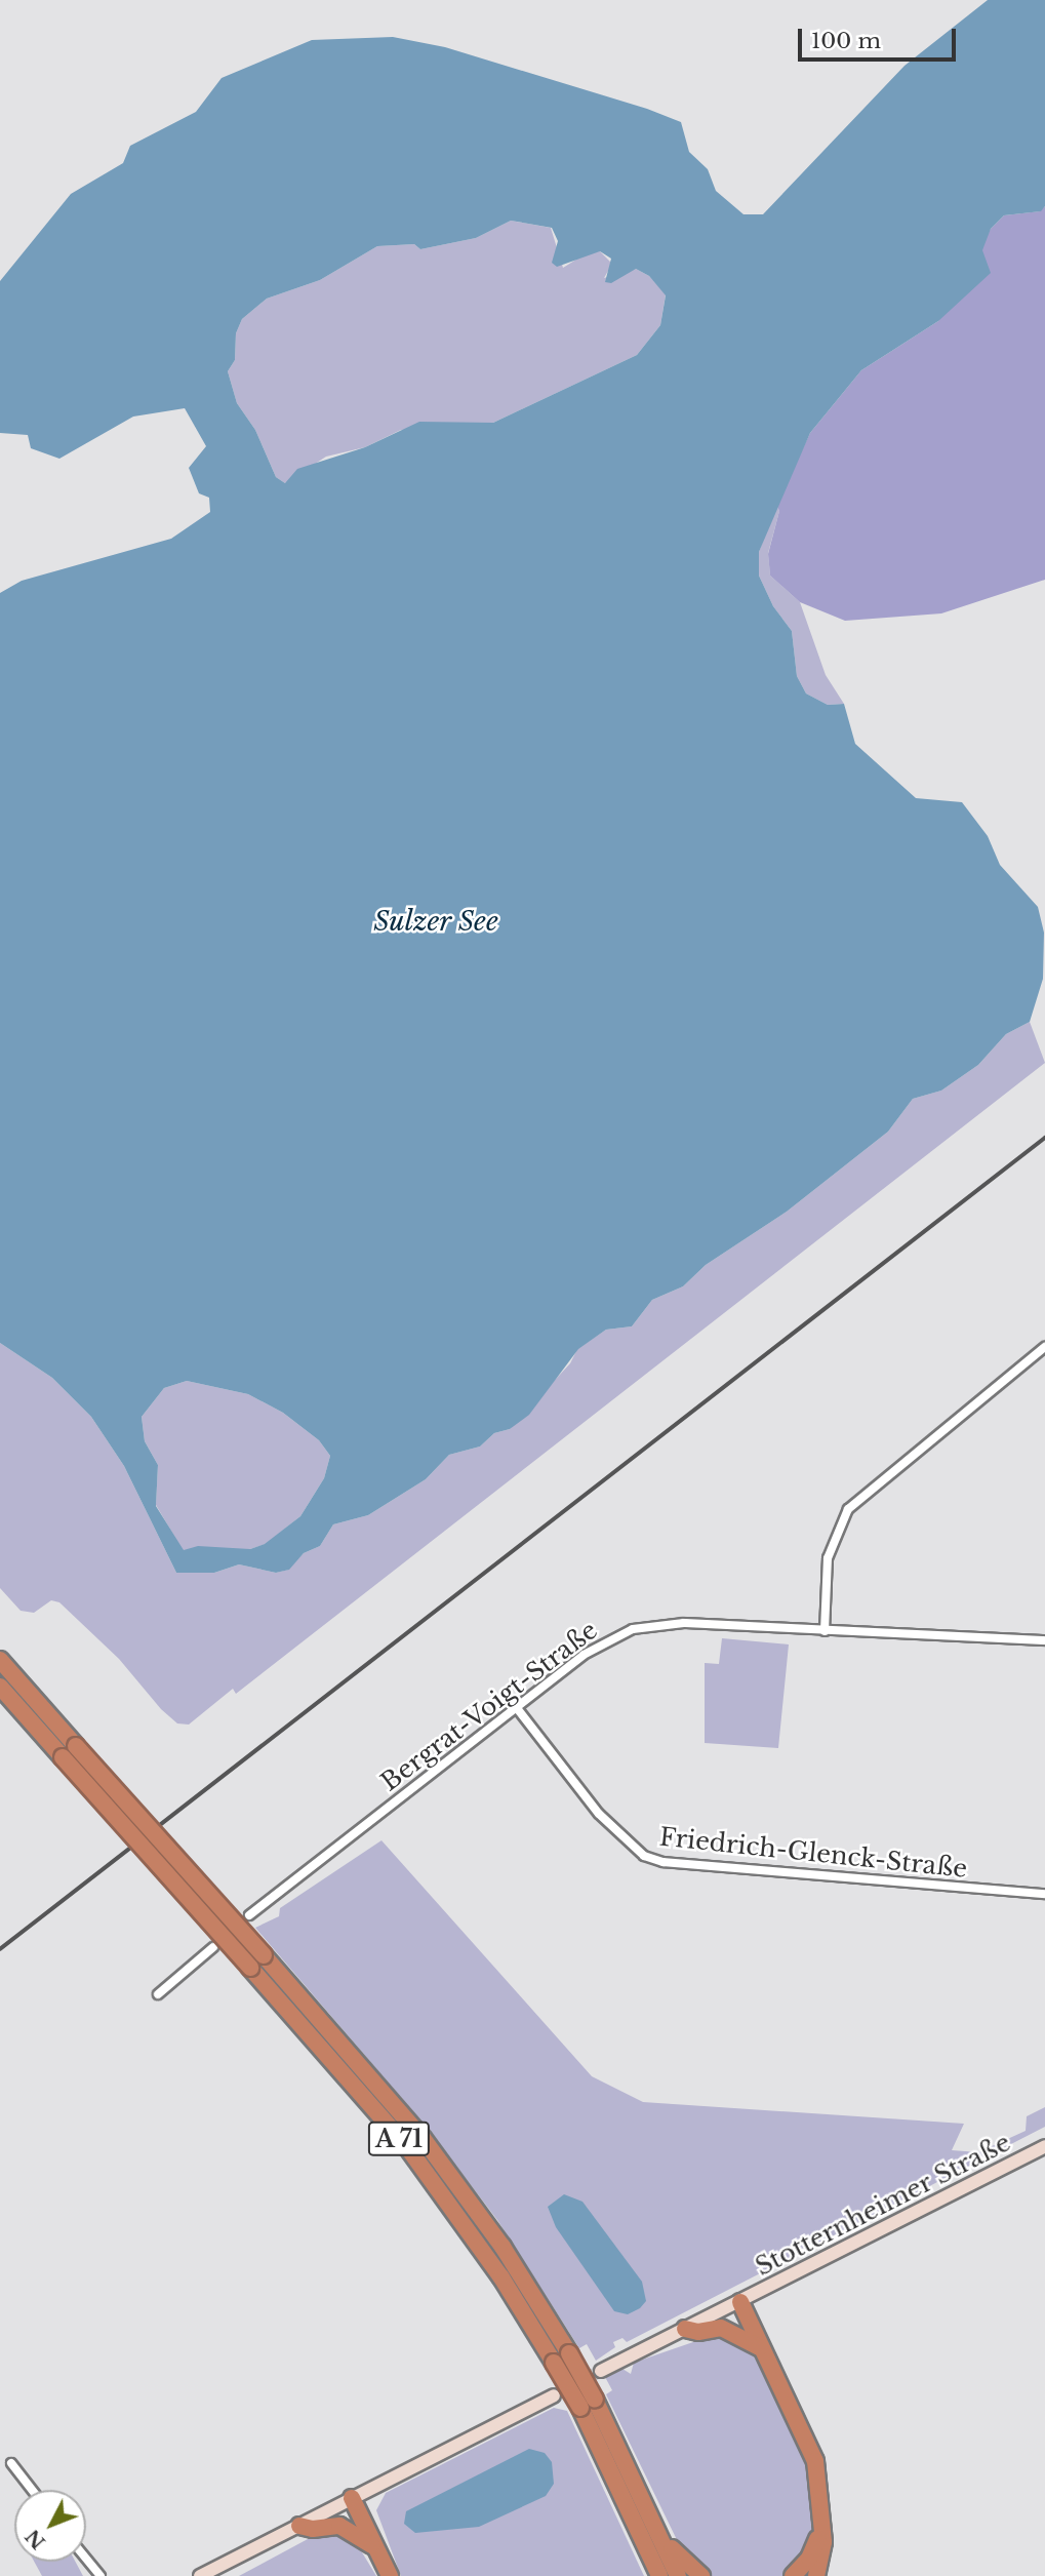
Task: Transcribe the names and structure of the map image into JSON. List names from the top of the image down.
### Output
{
  "streets": {
    "highway": ["A 71"],
    "main road": ["Stotternheimer Straße"],
    "street": ["Bergrat-Voigt-Straße", "Friedrich-Glenck-Straße"]
  },
  "crossings": [
    ["Bergrat-Voigt-Straße", "Friedrich-Glenck-Straße"]
  ],
  "water": ["Sulzer See"],
  "scale_bar": "100 m",
  "north": "bottom left"
}
